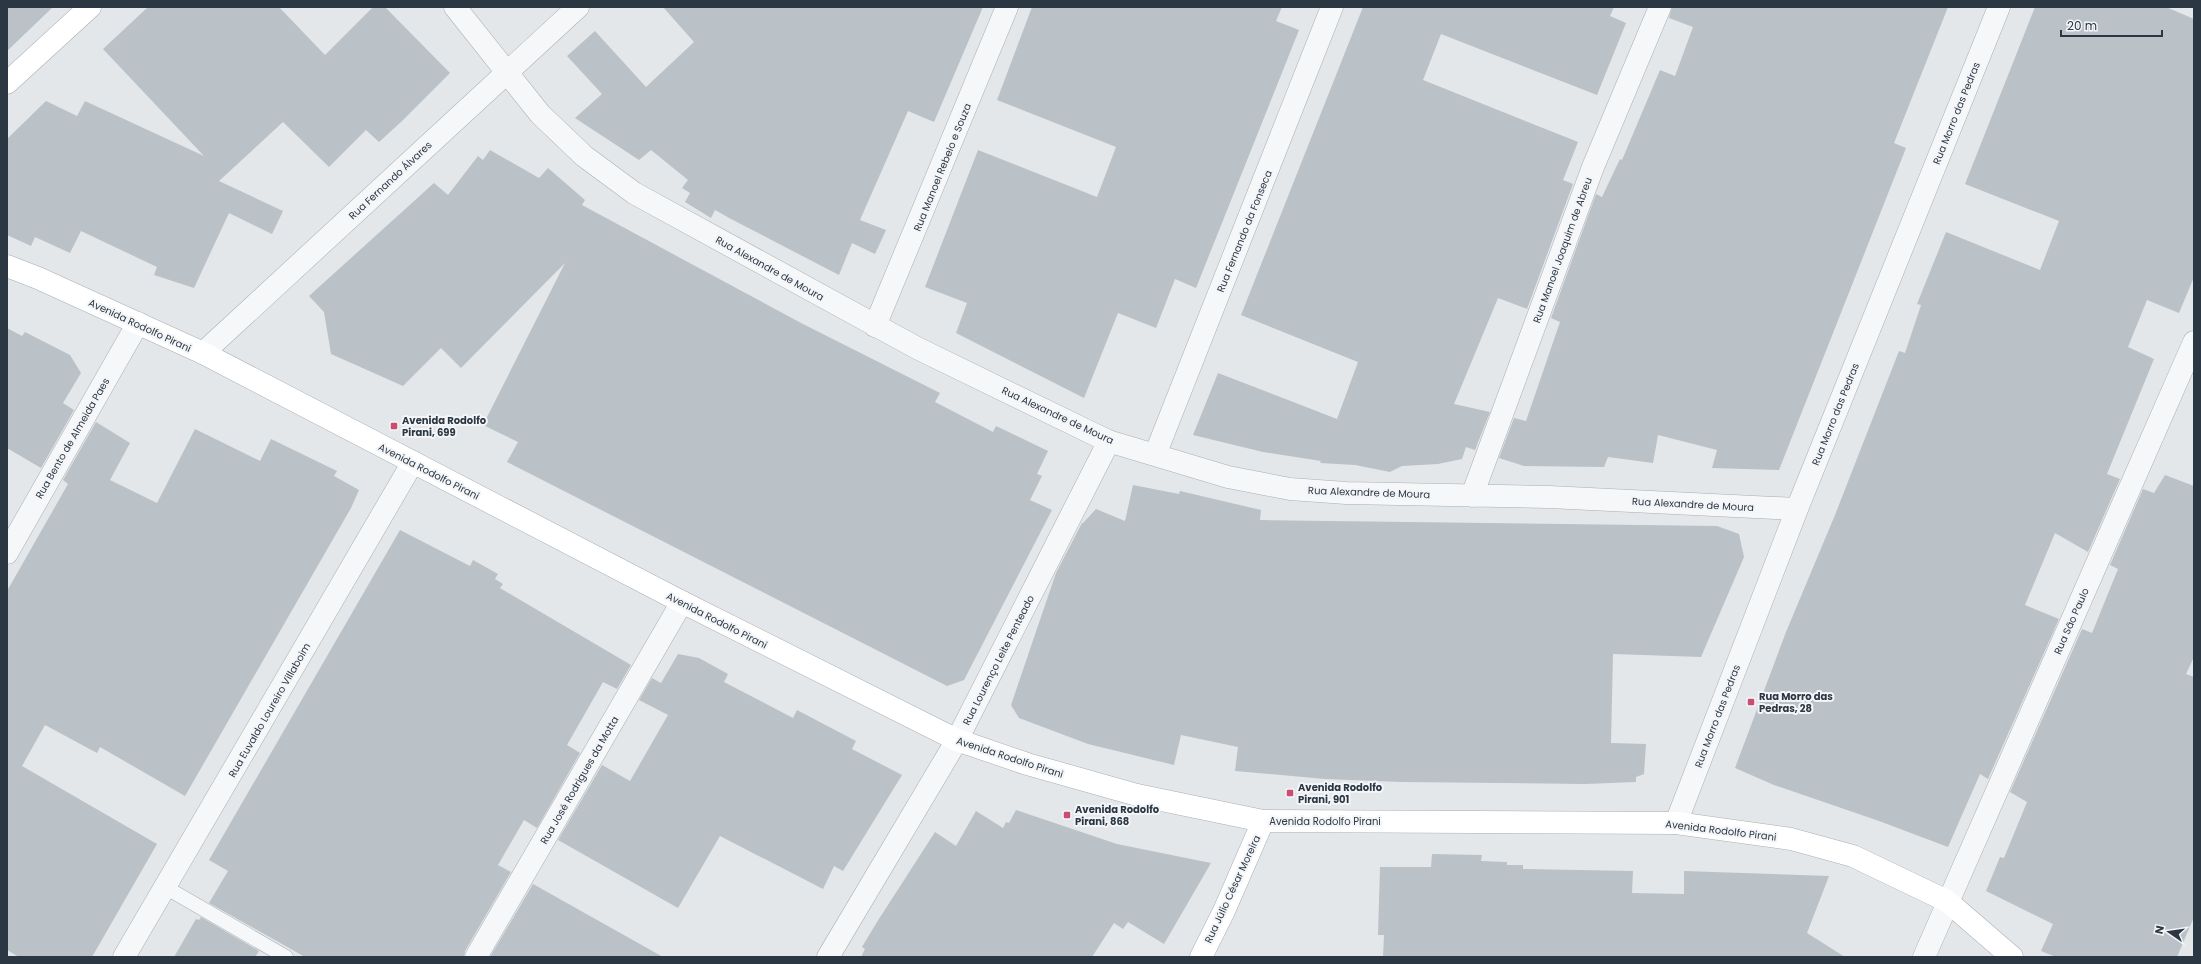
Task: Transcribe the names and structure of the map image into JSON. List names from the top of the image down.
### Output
{
  "streets": {
    "main road": ["Avenida Rodolfo Pirani", "Rua Júlio César Moreira"],
    "street": [
      "Rua Morro das Pedras",
      "Rua Manoel Rebelo e Souza",
      "Rua Fernando Álvares",
      "Rua Fernando da Fonseca",
      "Rua Manoel Joaquim de Abreu",
      "Rua Alexandre de Moura",
      "Rua Bento de Almeida Paes",
      "Rua São Paulo",
      "Rua Lourenço Leite Penteado",
      "Rua Euvaldo Loureiro Villaboim",
      "Rua José Rodrigues da Motta"
    ]
  },
  "crossings": [
    ["Rua Morro das Pedras", "Rua Alexandre de Moura"],
    ["Rua Morro das Pedras", "Avenida Rodolfo Pirani"],
    ["Rua Manoel Rebelo e Souza", "Rua Alexandre de Moura"],
    ["Rua Fernando Álvares", "Rua Alexandre de Moura"],
    ["Rua Fernando Álvares", "Avenida Rodolfo Pirani"],
    ["Rua Fernando da Fonseca", "Rua Alexandre de Moura"],
    ["Rua Manoel Joaquim de Abreu", "Rua Alexandre de Moura"],
    ["Rua Alexandre de Moura", "Rua Lourenço Leite Penteado"],
    ["Avenida Rodolfo Pirani", "Rua Bento de Almeida Paes"],
    ["Avenida Rodolfo Pirani", "Rua São Paulo"],
    ["Avenida Rodolfo Pirani", "Rua Lourenço Leite Penteado"],
    ["Avenida Rodolfo Pirani", "Rua Euvaldo Loureiro Villaboim"],
    ["Avenida Rodolfo Pirani", "Rua José Rodrigues da Motta"],
    ["Avenida Rodolfo Pirani", "Rua Júlio César Moreira"]
  ],
  "places": {
    "transit": [
      "Avenida Rodolfo Pirani, 699",
      "Rua Morro das Pedras, 28",
      "Avenida Rodolfo Pirani, 901",
      "Avenida Rodolfo Pirani, 868"
    ]
  },
  "scale_bar": "20 m",
  "north": "left"
}
